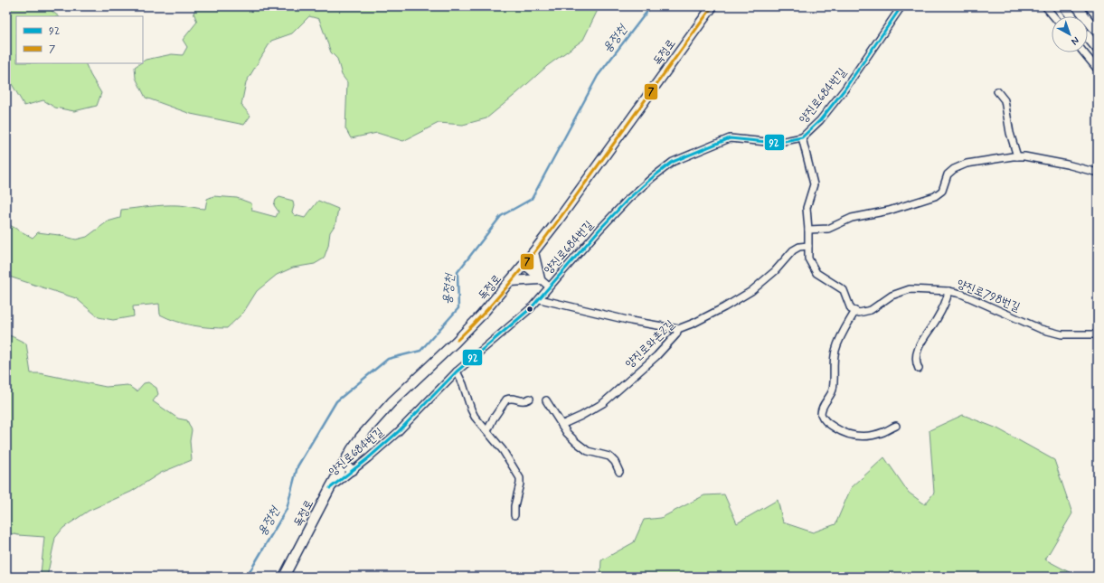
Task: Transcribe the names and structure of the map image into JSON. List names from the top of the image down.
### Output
{
  "streets": {
    "street": [
      "독정로",
      "양진로684번길",
      "양진로798번길",
      "양진로와촌2길"
    ]
  },
  "crossings": [
    ["독정로", "양진로684번길"]
  ],
  "water": ["용정천"],
  "lines": ["transit line 92", "transit line 7"],
  "legend": ["92", "7"],
  "north": "bottom right"
}
